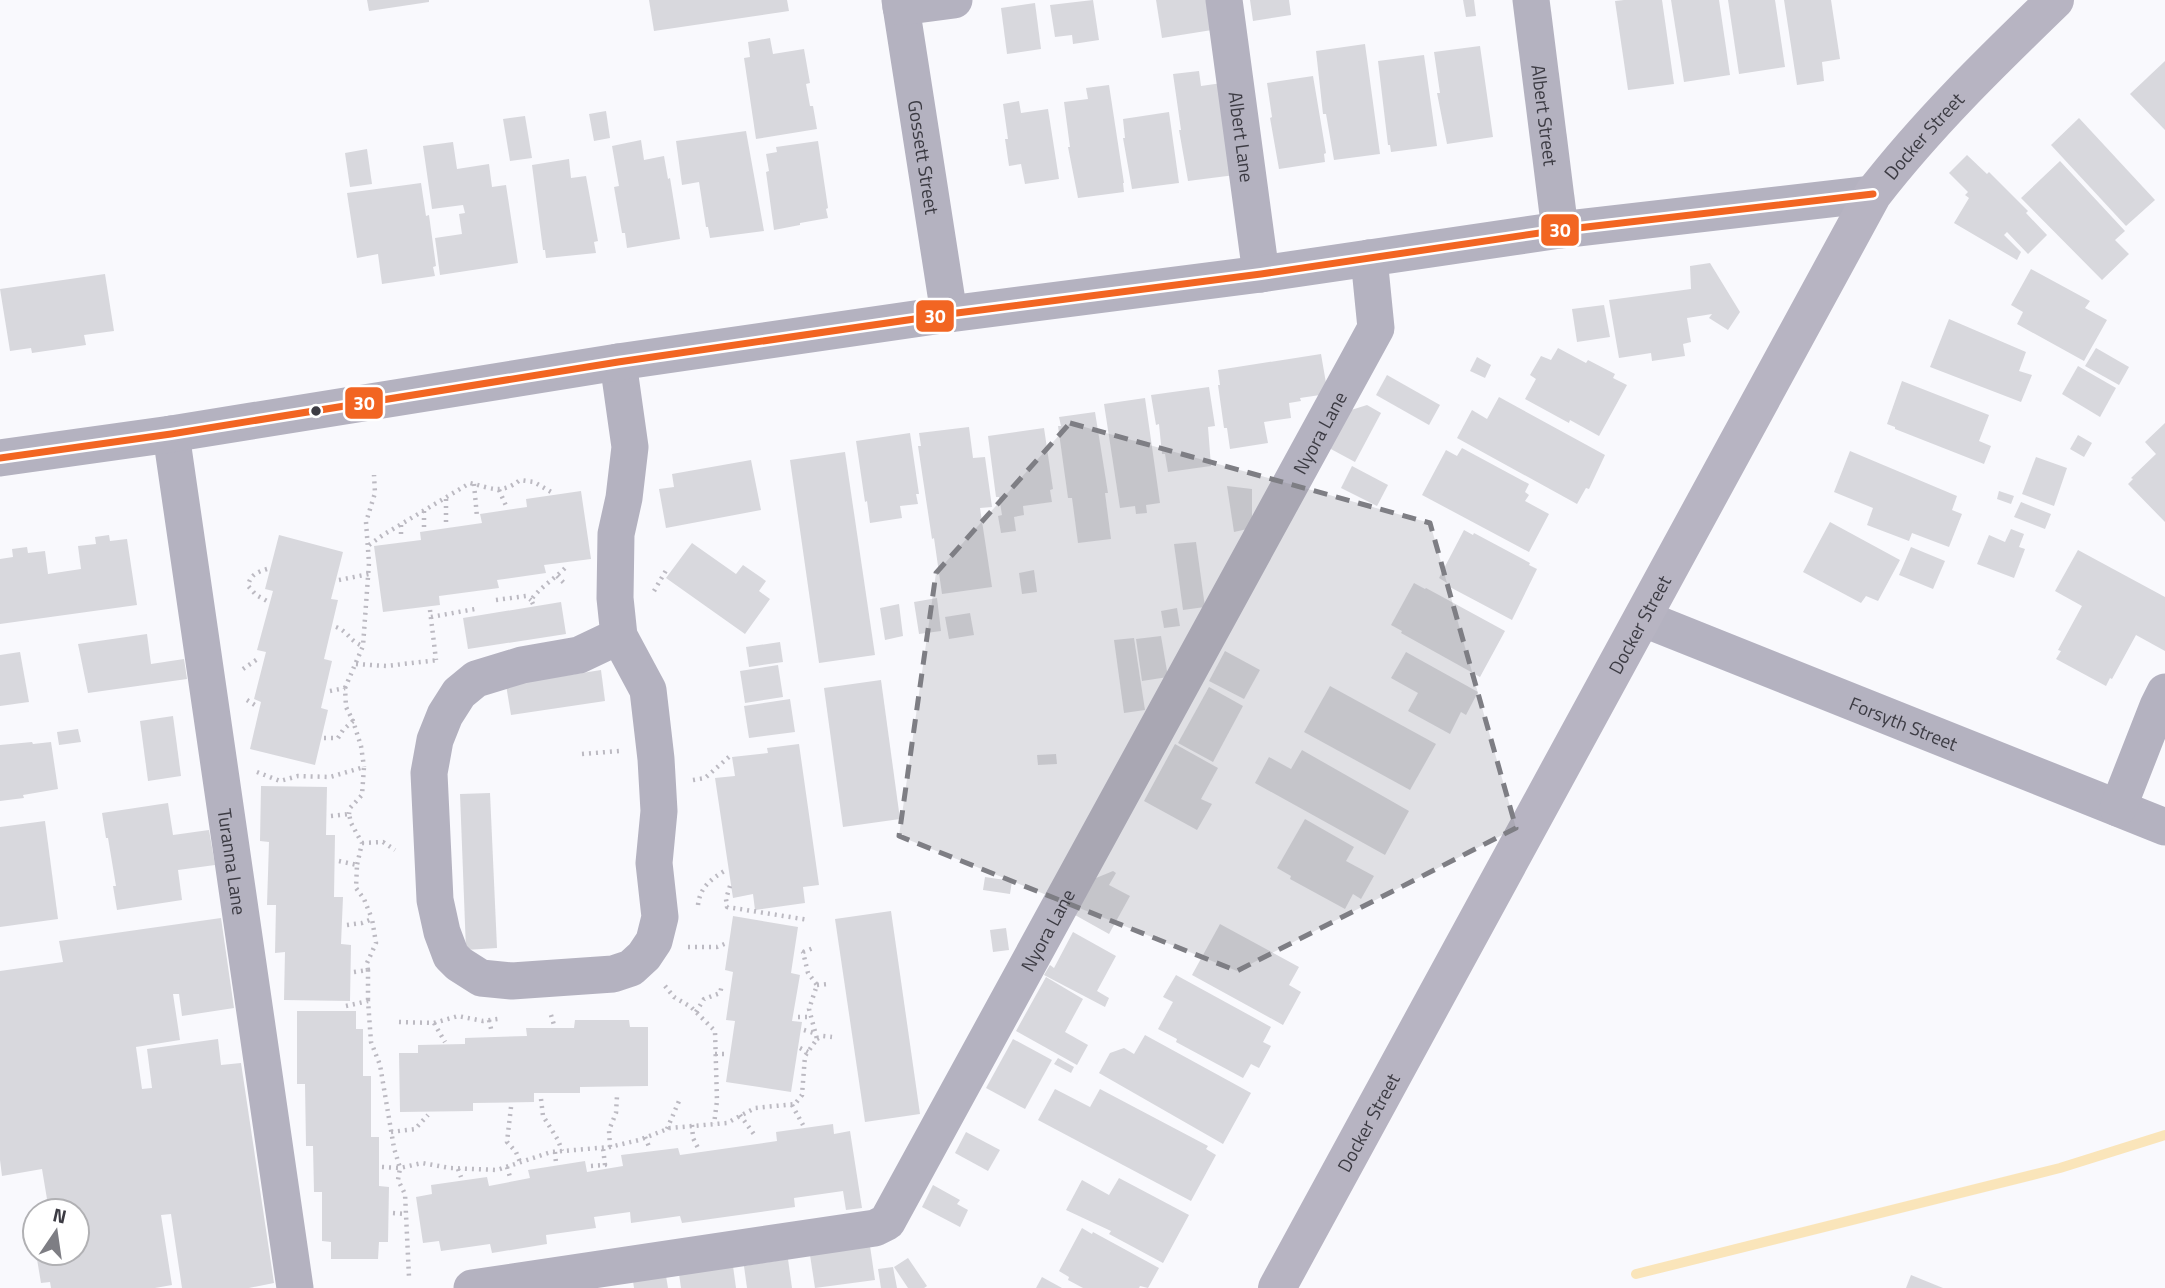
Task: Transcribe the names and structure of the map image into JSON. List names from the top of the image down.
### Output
{
  "streets": {
    "main road": ["Docker Street"],
    "street": [
      "Albert Street",
      "Albert Lane",
      "Gossett Street",
      "Nyora Lane",
      "Forsyth Street",
      "Turanna Lane"
    ]
  },
  "crossings": [
    ["Docker Street", "Forsyth Street"]
  ],
  "lines": ["transit line 30"],
  "north": "top"
}
